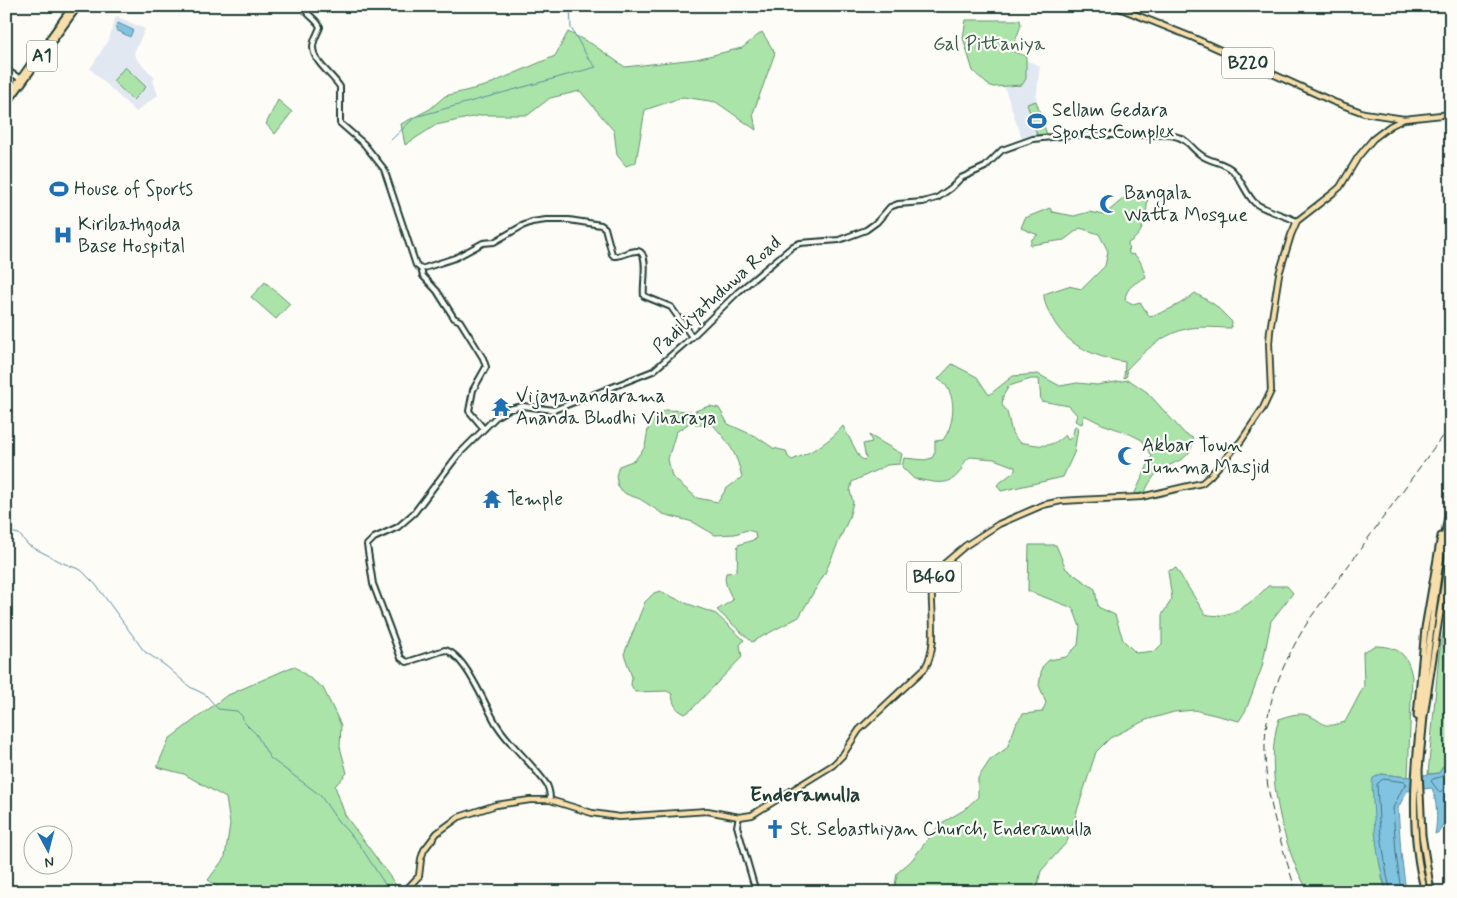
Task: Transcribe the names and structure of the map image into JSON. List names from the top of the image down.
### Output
{
  "streets": {
    "highway": ["A1"],
    "main road": ["B220", "B460"],
    "street": ["Padiliyatuduwa Road"]
  },
  "crossings": [
    ["B220", "B460"],
    ["Padiliyatuduwa Road", "B460"]
  ],
  "districts": ["Enderamulla"],
  "parks": ["Gal Pittaniya"],
  "places": {
    "sports": ["Sellam Gedara Sports Complex", "House of Sports"],
    "mosque": ["Bangala Watta Mosque", "Akbar Town Jumma Masjid"],
    "hospital": ["Kiribathgoda Base Hospital"],
    "temple": ["Vijayanandarama Ananda Bhodhi Viharaya", "Temple"],
    "church": ["St. Sebasthiyan Church, Enderamulla"]
  },
  "north": "bottom"
}
